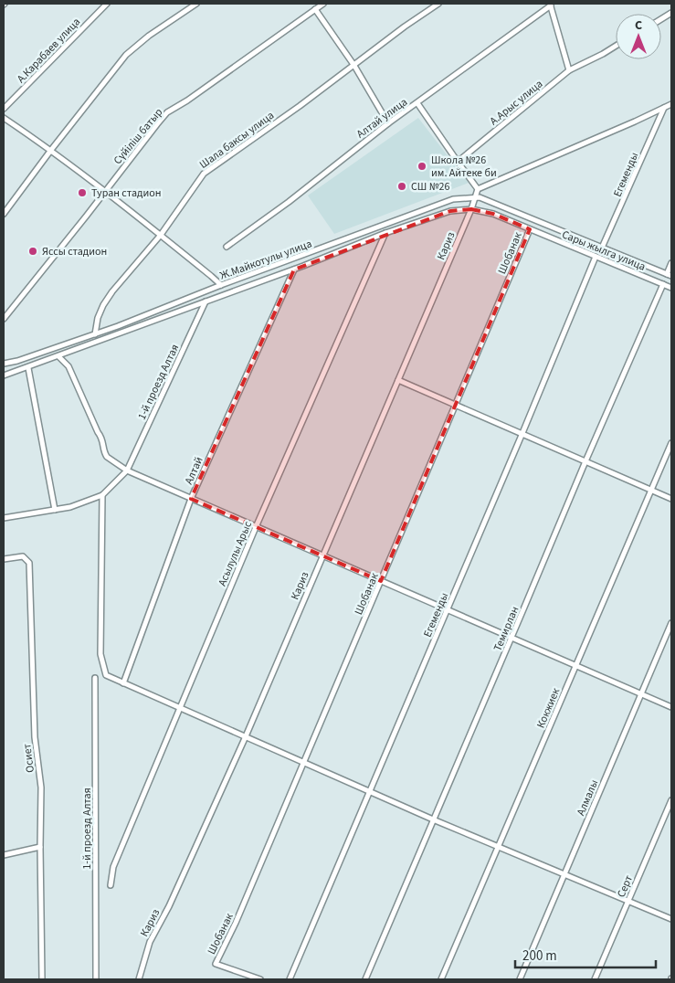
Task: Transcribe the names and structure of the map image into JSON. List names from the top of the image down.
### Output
{
  "streets": {
    "street": [
      "А.Карабаев улица",
      "А.Арыс улица",
      "Алтай улица",
      "Сүйіліш батыр",
      "Шала баксы улица",
      "Егеменды",
      "Кариз",
      "Сары жылга улица",
      "Шобанак",
      "Ж.Майкотулы улица",
      "1-й проезд Алтая",
      "Алтай",
      "Асылулы Арыс",
      "Темирлан",
      "Кокжиек",
      "Осиет",
      "Алмалы",
      "Серт"
    ]
  },
  "crossings": [
    ["Шала баксы улица", "Ж.Майкотулы улица"],
    ["Егеменды", "Сары жылга улица"],
    ["Кариз", "Ж.Майкотулы улица"],
    ["Сары жылга улица", "Шобанак"],
    ["Сары жылга улица", "Ж.Майкотулы улица"],
    ["Сары жылга улица", "Темирлан"],
    ["Шобанак", "Ж.Майкотулы улица"],
    ["Ж.Майкотулы улица", "1-й проезд Алтая"],
    ["Ж.Майкотулы улица", "Алтай"],
    ["Ж.Майкотулы улица", "Асылулы Арыс"]
  ],
  "places": [
    "Школа №26 им. Айтеке би",
    "СШ №26",
    "Туран стадион",
    "Яссы стадион"
  ],
  "scale_bar": "200 m",
  "north": "top"
}
